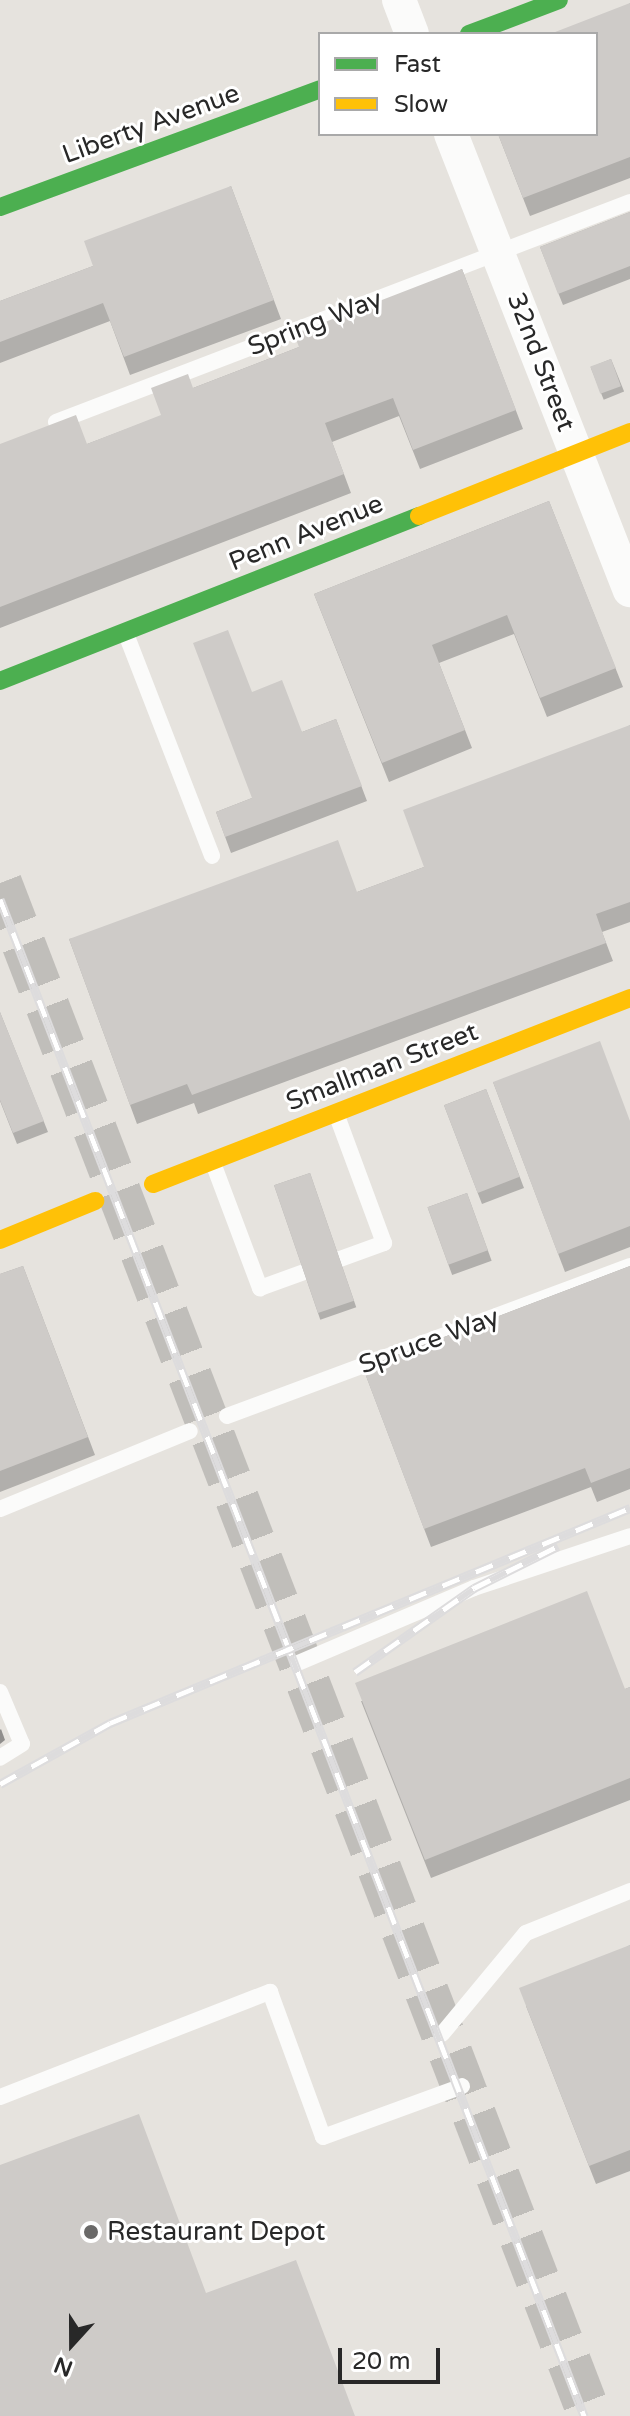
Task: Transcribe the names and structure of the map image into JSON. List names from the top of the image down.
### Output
{
  "streets": {
    "main road": ["Liberty Avenue", "Penn Avenue", "Smallman Street"],
    "street": ["32nd Street"],
    "lane": ["Spring Way", "Spruce Way"]
  },
  "crossings": [
    ["Spring Way", "32nd Street"],
    ["32nd Street", "Penn Avenue"]
  ],
  "places": ["Restaurant Depot"],
  "legend": ["Fast", "Slow"],
  "scale_bar": "20 m",
  "north": "bottom"
}
